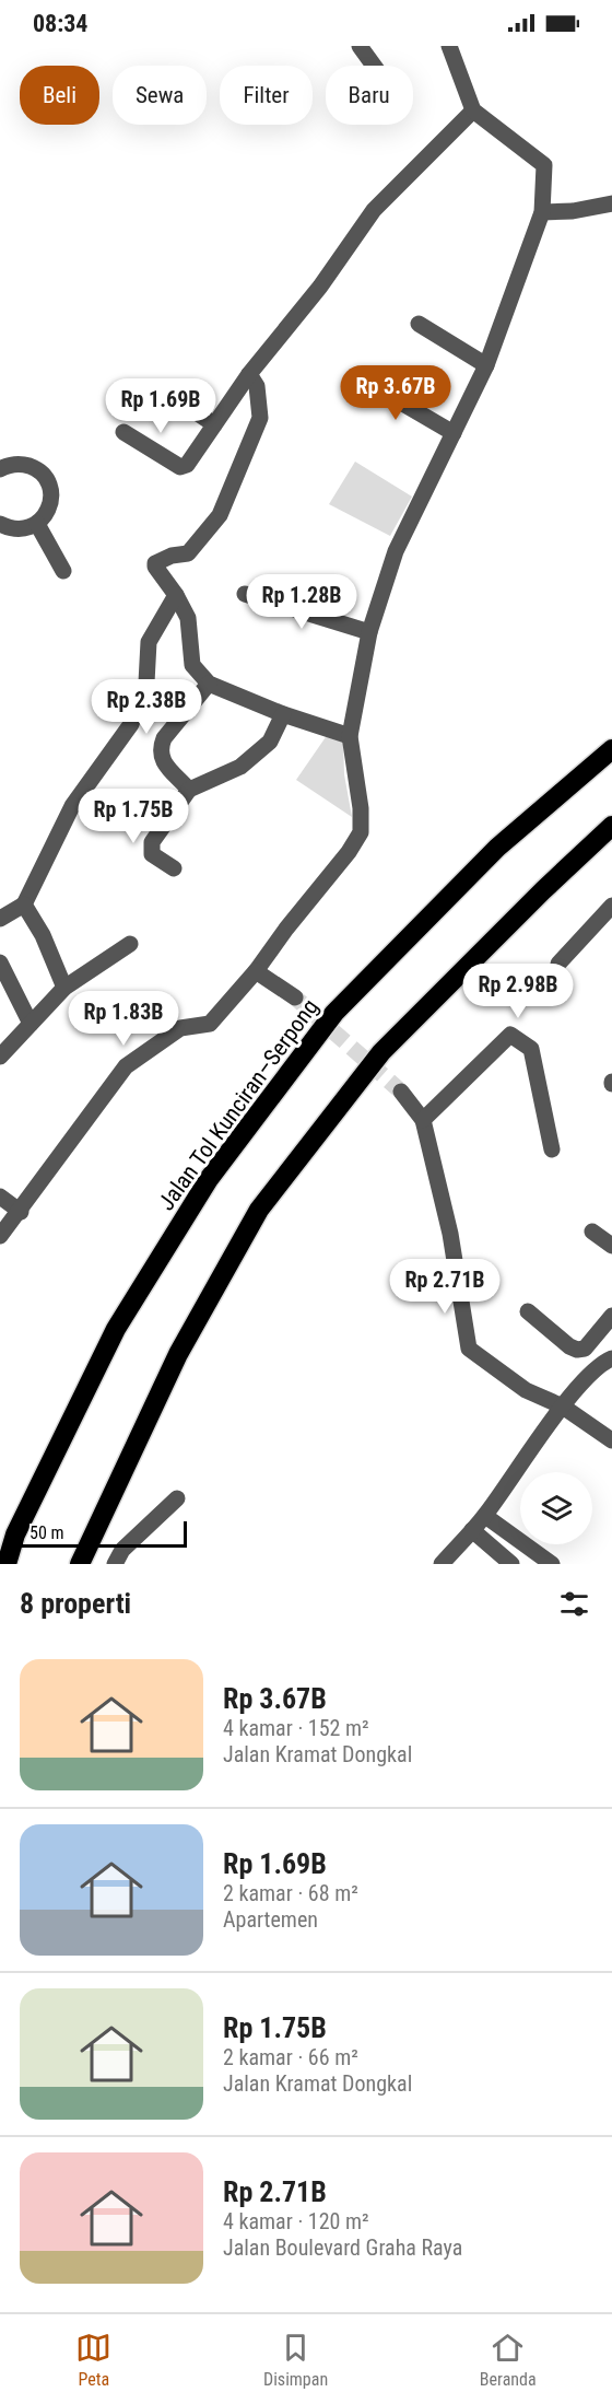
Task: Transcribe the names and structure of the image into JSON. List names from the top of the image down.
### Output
{
  "streets": {
    "highway": ["Jalan Tol Kunciran–Serpong"]
  },
  "scale_bar": "50 m",
  "page": {
    "status": "08:34",
    "chip": [
      "Beli",
      "Sewa",
      "Filter",
      "Baru"
    ],
    "price": [
      "Rp 3.67B",
      "Rp 1.69B",
      "Rp 1.28B",
      "Rp 2.38B",
      "Rp 1.75B",
      "Rp 2.98B",
      "Rp 1.83B",
      "Rp 2.71B"
    ],
    "scale": "50 m",
    "heading": "8 properti",
    "list": [
      {
        "name": "Rp 3.67B",
        "note": "4 kamar · 152 m² · Jalan Kramat Dongkal"
      },
      {
        "name": "Rp 1.69B",
        "note": "2 kamar · 68 m² · Apartemen"
      },
      {
        "name": "Rp 1.75B",
        "note": "2 kamar · 66 m² · Jalan Kramat Dongkal"
      },
      {
        "name": "Rp 2.71B",
        "note": "4 kamar · 120 m² · Jalan Boulevard Graha Raya"
      }
    ],
    "tabs": ["Peta", "Disimpan", "Beranda"]
  }
}
